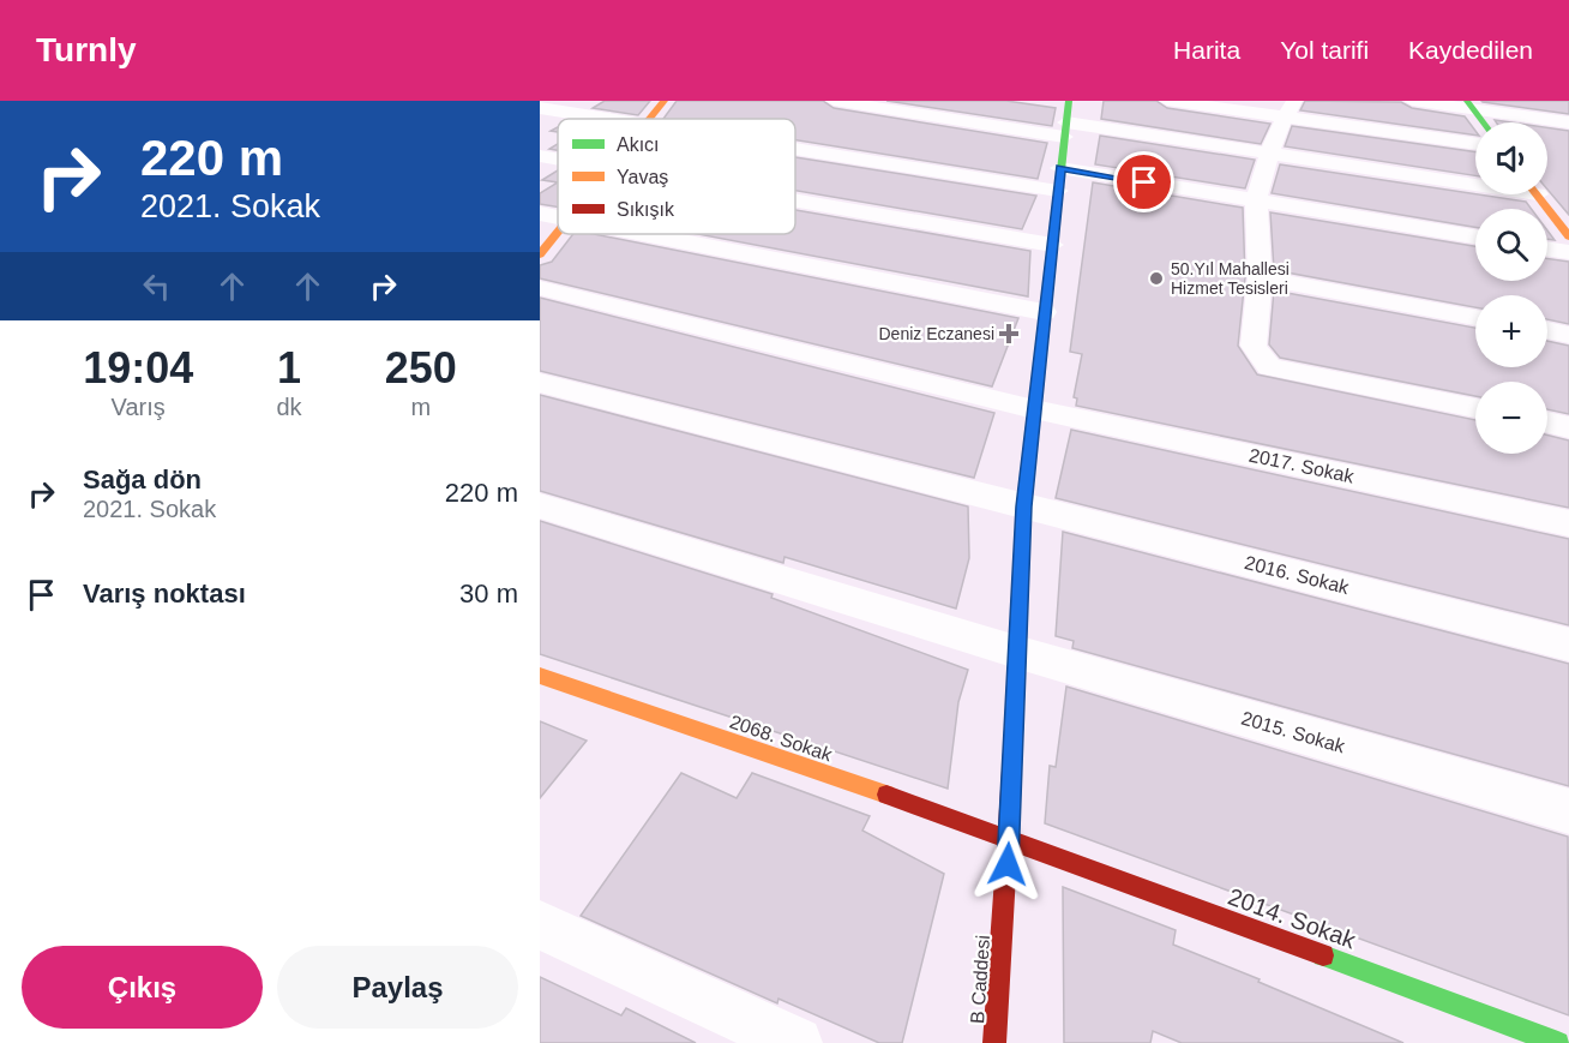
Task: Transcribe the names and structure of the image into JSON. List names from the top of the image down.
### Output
{
  "streets": {
    "street": [
      "2017. Sokak",
      "2016. Sokak",
      "2015. Sokak",
      "2068. Sokak",
      "2014. Sokak",
      "B Caddesi"
    ]
  },
  "crossings": [
    ["2017. Sokak", "B Caddesi"],
    ["2016. Sokak", "B Caddesi"],
    ["2015. Sokak", "B Caddesi"],
    ["2068. Sokak", "2014. Sokak"],
    ["2068. Sokak", "B Caddesi"],
    ["2014. Sokak", "B Caddesi"]
  ],
  "places": {
    "other": ["50.Yıl Mahallesi Hizmet Tesisleri"],
    "health": ["Deniz Eczanesi"]
  },
  "legend": ["Akıcı", "Yavaş", "Sıkışık"],
  "page": {
    "header": "Turnly",
    "nav": ["Harita", "Yol tarifi", "Kaydedilen"],
    "turn": ["220 m", "2021. Sokak"],
    "map_buttons": ["+", "−"],
    "eta": [
      "19:04",
      "Varış",
      "1",
      "dk",
      "250",
      "m"
    ],
    "list": [
      {
        "name": "Sağa dön",
        "note": "2021. Sokak",
        "value": "220 m"
      },
      {
        "name": "Varış noktası",
        "value": "30 m"
      }
    ],
    "buttons": ["Çıkış", "Paylaş"]
  }
}
